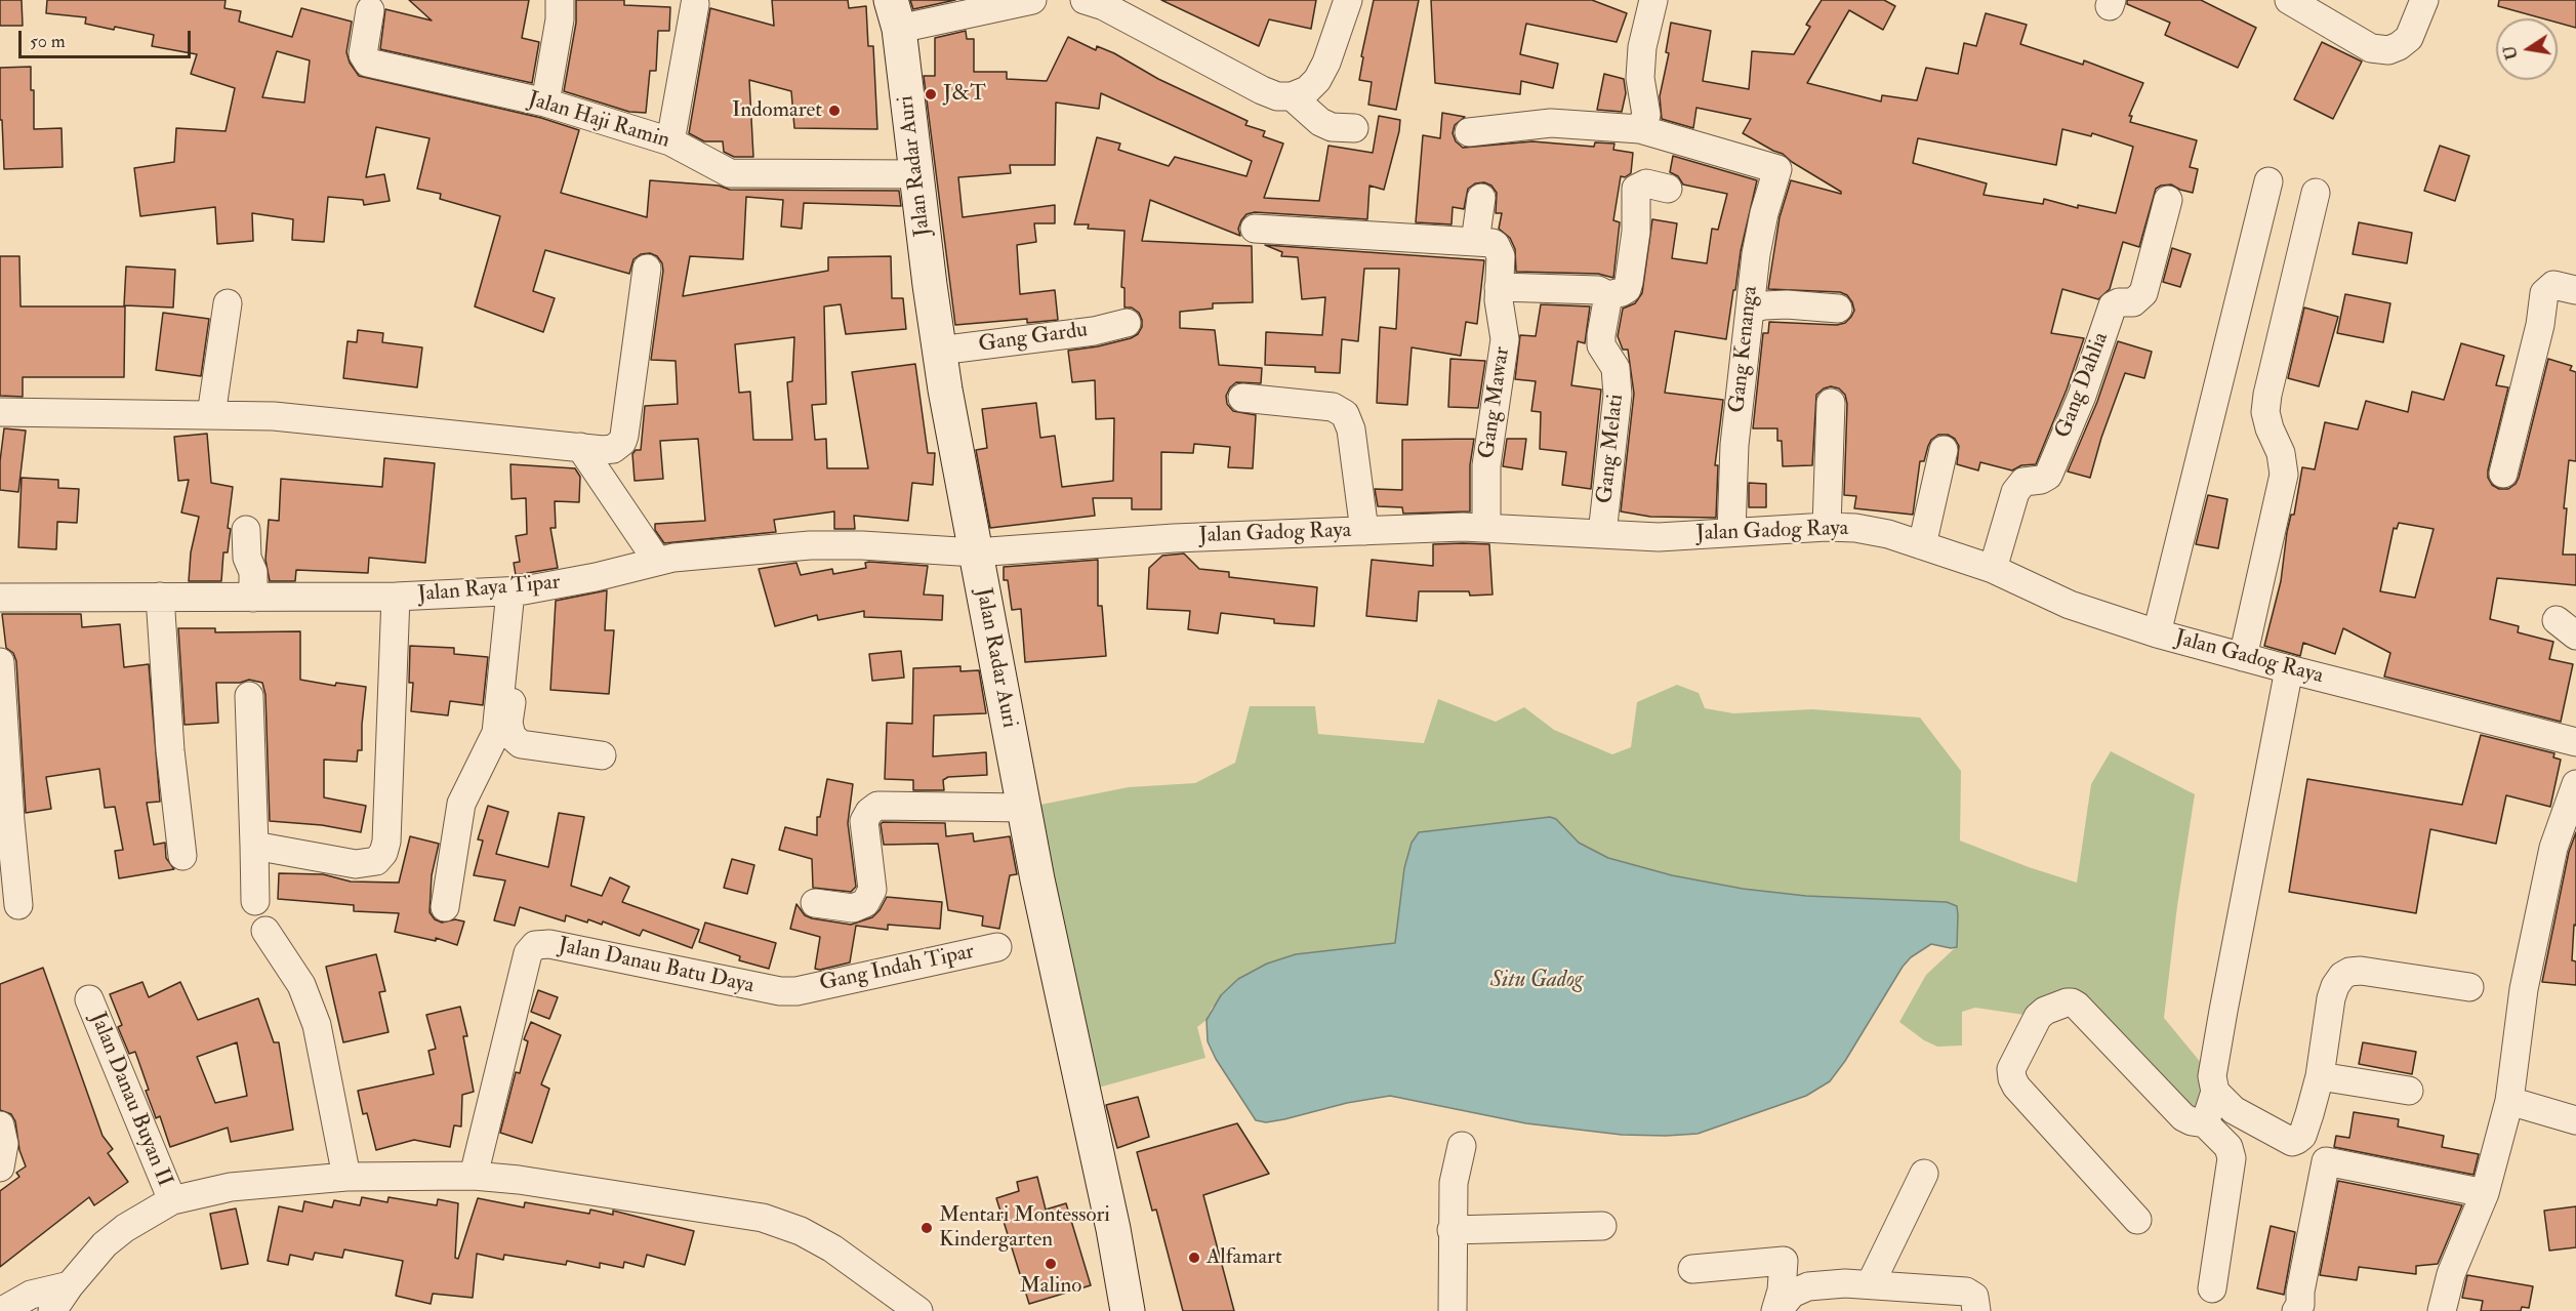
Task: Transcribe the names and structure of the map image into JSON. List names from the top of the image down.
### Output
{
  "streets": {
    "main road": ["Jalan Radar Auri"],
    "street": [
      "Jalan Haji Ramin",
      "Gang Gardu",
      "Gang Kenanga",
      "Gang Dahlia",
      "Gang Mawar",
      "Gang Melati",
      "Jalan Gadog Raya",
      "Jalan Raya Tipar",
      "Jalan Danau Batu Daya",
      "Gang Indah Tipar",
      "Jalan Danau Buyan II"
    ]
  },
  "crossings": [
    ["Jalan Haji Ramin", "Jalan Radar Auri"],
    ["Jalan Radar Auri", "Gang Gardu"],
    ["Jalan Radar Auri", "Jalan Gadog Raya"],
    ["Jalan Radar Auri", "Jalan Raya Tipar"],
    ["Gang Kenanga", "Jalan Gadog Raya"],
    ["Gang Dahlia", "Jalan Gadog Raya"],
    ["Gang Mawar", "Jalan Gadog Raya"],
    ["Gang Melati", "Jalan Gadog Raya"],
    ["Jalan Gadog Raya", "Jalan Raya Tipar"],
    ["Jalan Danau Batu Daya", "Gang Indah Tipar"]
  ],
  "water": ["Situ Gadog"],
  "places": [
    "J&T",
    "Indomaret",
    "Mentari Montessori Kindergarten",
    "Alfamart",
    "Malino"
  ],
  "scale_bar": "50 m",
  "north": "left"
}
